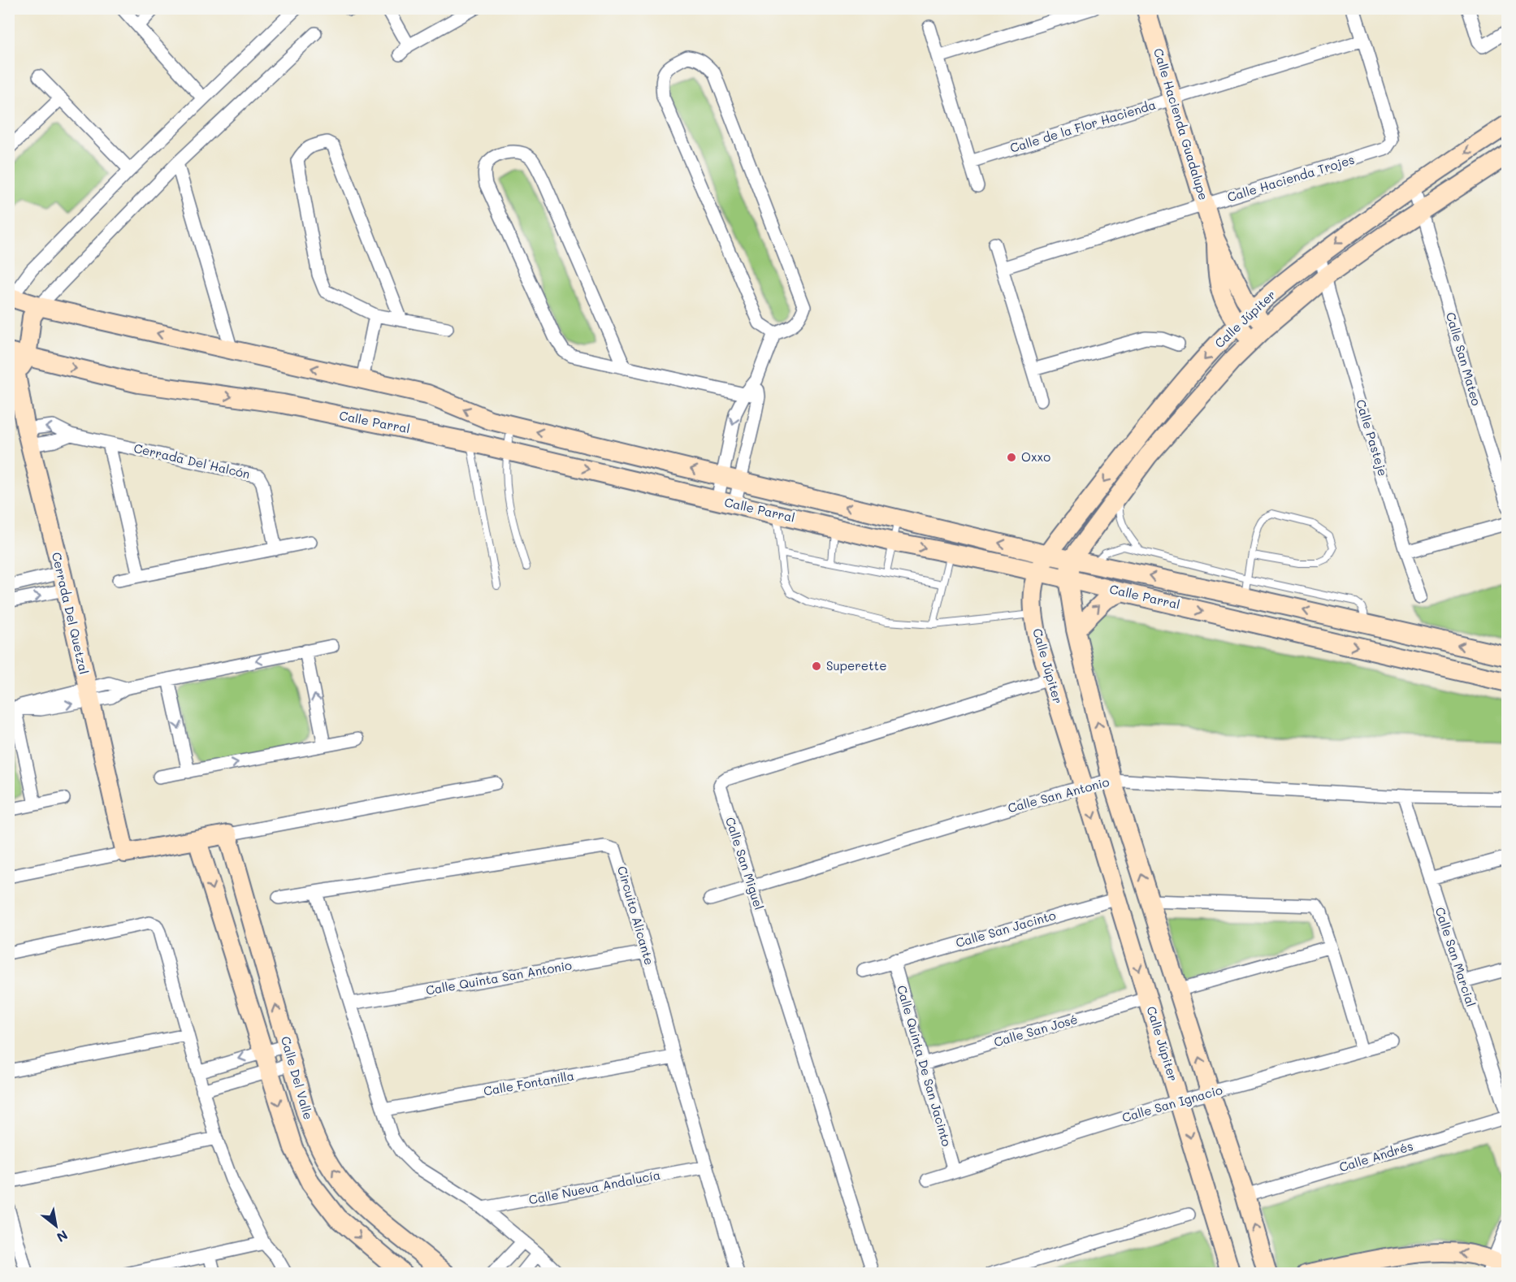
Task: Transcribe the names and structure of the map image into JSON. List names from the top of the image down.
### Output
{
  "streets": {
    "street": [
      "Calle Hacienda Guadalupe",
      "Calle de la Flor Hacienda",
      "Calle Hacienda Trojes",
      "Calle Júpiter",
      "Calle San Mateo",
      "Calle Parral",
      "Calle Pasteje",
      "Cerrada Del Halcón",
      "Cerrada Del Quetzal",
      "Calle San Antonio",
      "Calle San Miguel",
      "Circuito Alicante",
      "Calle San Jacinto",
      "Calle San Marcial",
      "Calle Quinta San Antonio",
      "Calle San José",
      "Calle Quinta De San Jacinto",
      "Calle Del Valle",
      "Calle Fontanilla",
      "Calle San Ignacio",
      "Calle Andrés",
      "Calle Nueva Andalucía"
    ]
  },
  "crossings": [
    ["Calle Hacienda Guadalupe", "Calle de la Flor Hacienda"],
    ["Calle Hacienda Guadalupe", "Calle Hacienda Trojes"],
    ["Calle Hacienda Guadalupe", "Calle Júpiter"],
    ["Calle de la Flor Hacienda", "Calle Hacienda Trojes"],
    ["Calle Júpiter", "Calle San Mateo"],
    ["Calle Júpiter", "Calle Parral"],
    ["Calle Júpiter", "Calle Pasteje"],
    ["Calle Júpiter", "Calle San Antonio"],
    ["Calle Júpiter", "Calle San Miguel"],
    ["Calle Júpiter", "Calle San Jacinto"],
    ["Calle Júpiter", "Calle San José"],
    ["Calle Júpiter", "Calle San Ignacio"],
    ["Calle Júpiter", "Calle Andrés"],
    ["Calle Parral", "Cerrada Del Quetzal"],
    ["Cerrada Del Halcón", "Cerrada Del Quetzal"],
    ["Calle San Antonio", "Calle San Miguel"],
    ["Calle San Antonio", "Calle San Marcial"],
    ["Circuito Alicante", "Calle Quinta San Antonio"],
    ["Circuito Alicante", "Calle Fontanilla"],
    ["Circuito Alicante", "Calle Nueva Andalucía"],
    ["Calle San Jacinto", "Calle Quinta De San Jacinto"],
    ["Calle San Marcial", "Calle Andrés"],
    ["Calle San José", "Calle Quinta De San Jacinto"],
    ["Calle Quinta De San Jacinto", "Calle San Ignacio"]
  ],
  "places": ["Oxxo", "Superette"],
  "north": "bottom right"
}
